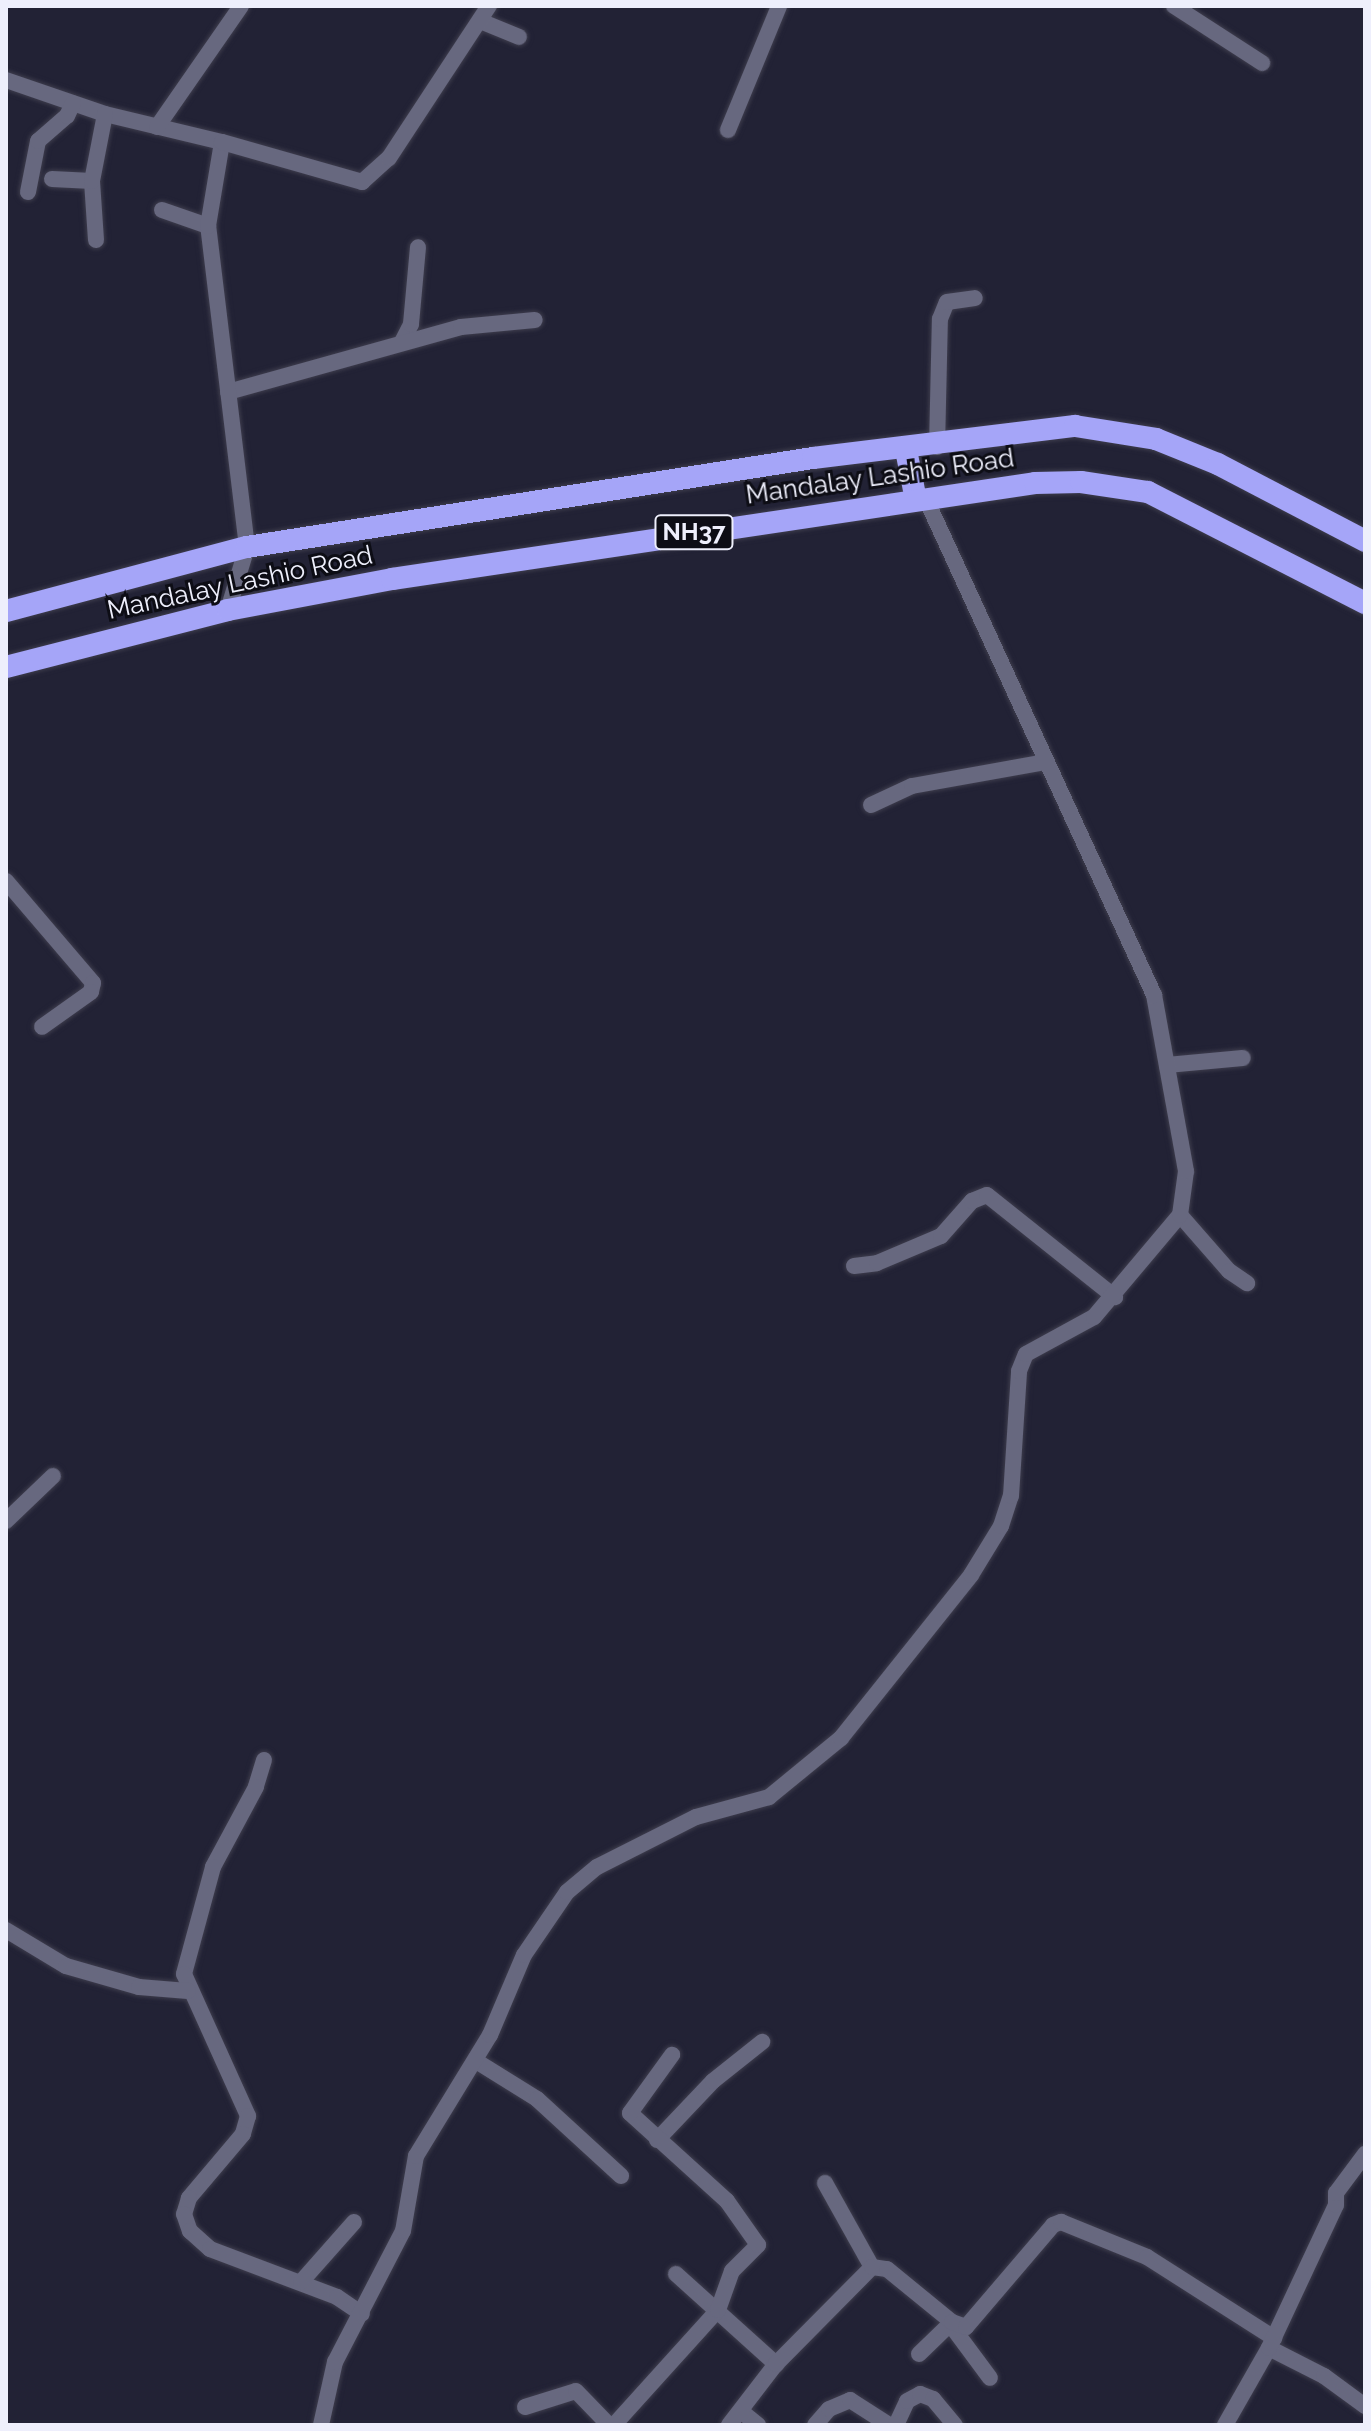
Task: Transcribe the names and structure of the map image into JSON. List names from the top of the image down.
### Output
{
  "streets": {
    "highway": ["Mandalay Lashio Road", "NH37"]
  }
}
